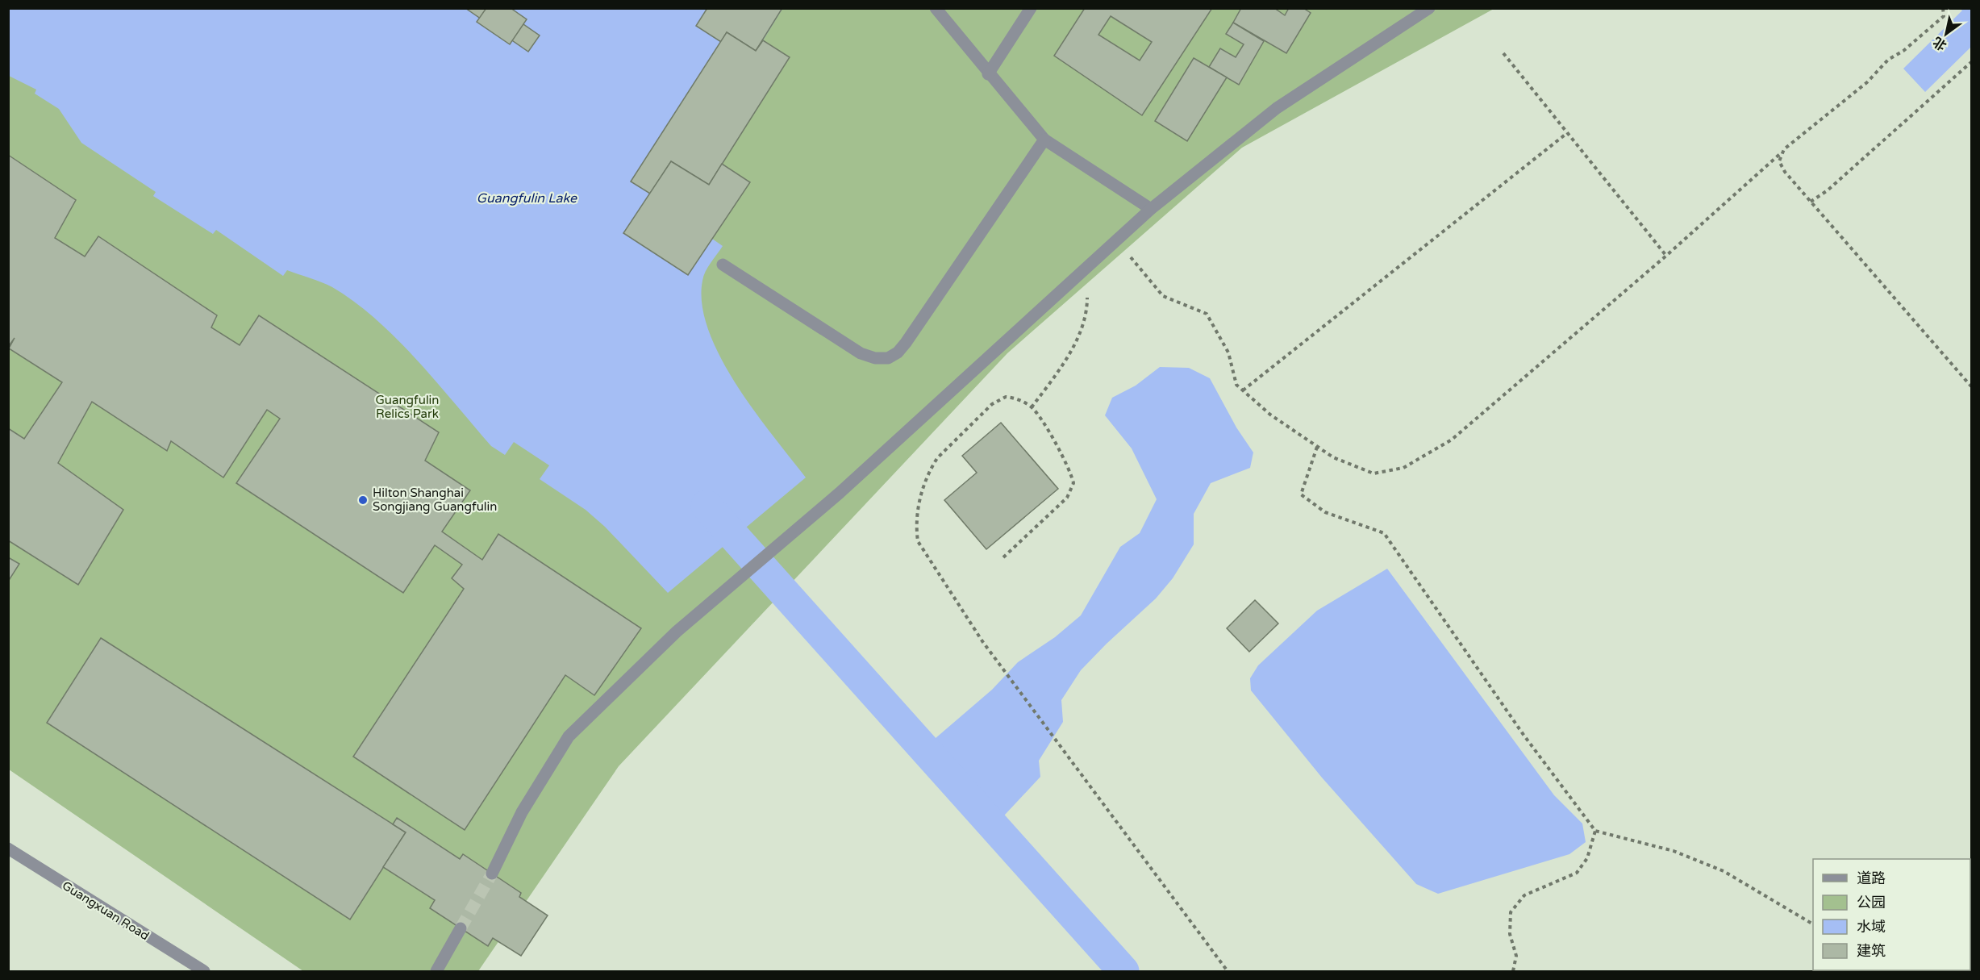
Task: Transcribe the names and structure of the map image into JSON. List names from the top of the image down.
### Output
{
  "streets": {
    "street": ["Guangxuan Road"]
  },
  "water": ["Guangfulin Lake"],
  "parks": ["Guangfulin Relics Park"],
  "places": ["Hilton Shanghai Songjiang Guangfulin"],
  "legend": [
    "道路",
    "公园",
    "水域",
    "建筑"
  ],
  "north": "bottom left"
}
